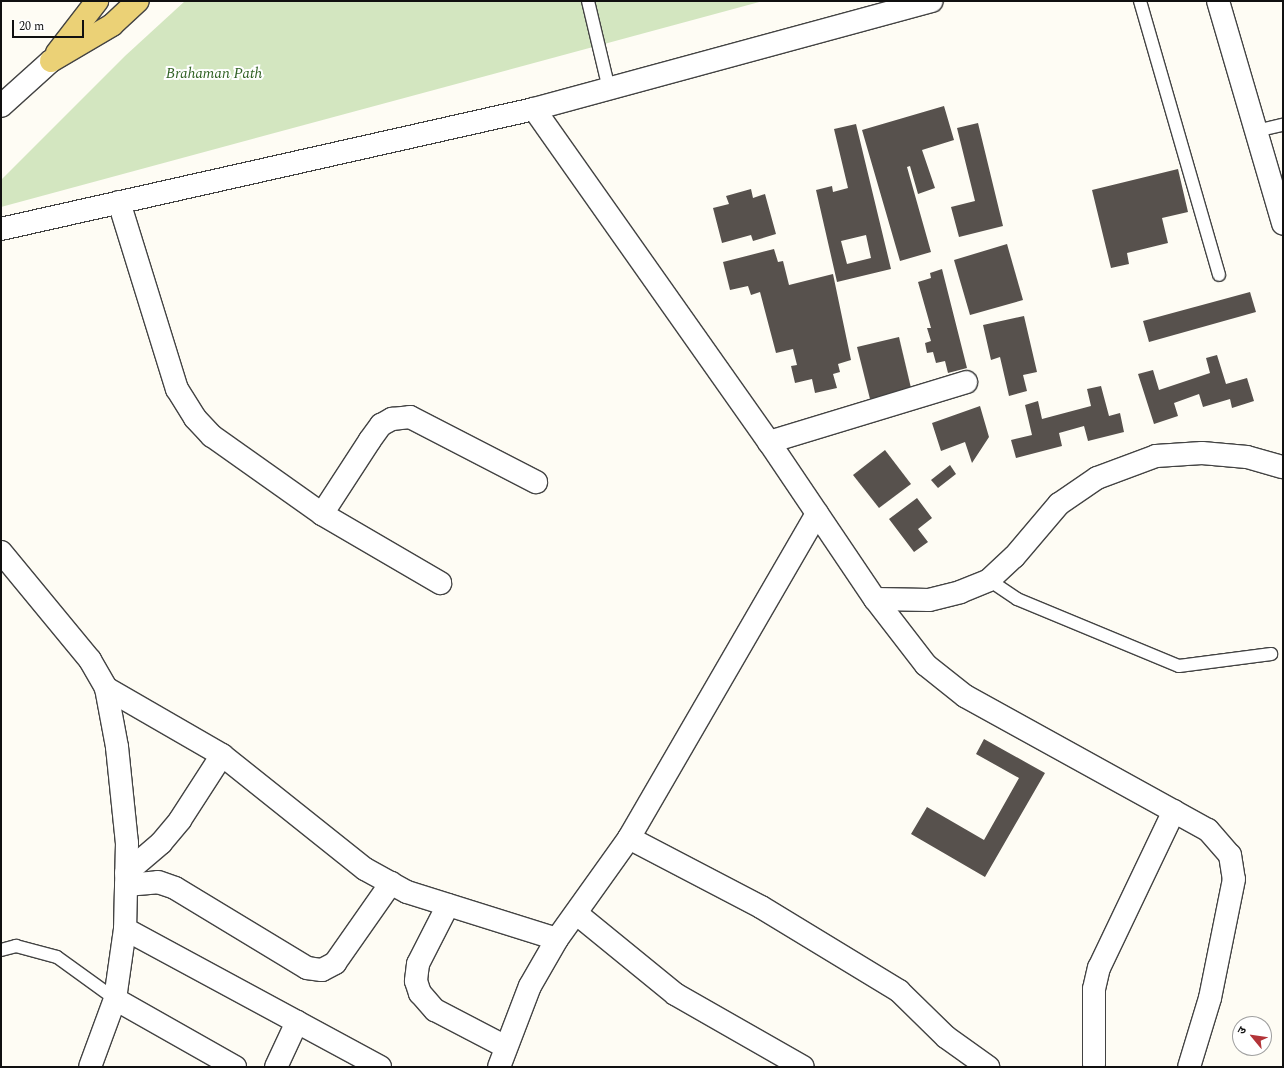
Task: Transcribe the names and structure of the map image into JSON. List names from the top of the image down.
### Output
{
  "parks": ["Brahaman Path"],
  "scale_bar": "20 m",
  "north": "top left"
}
